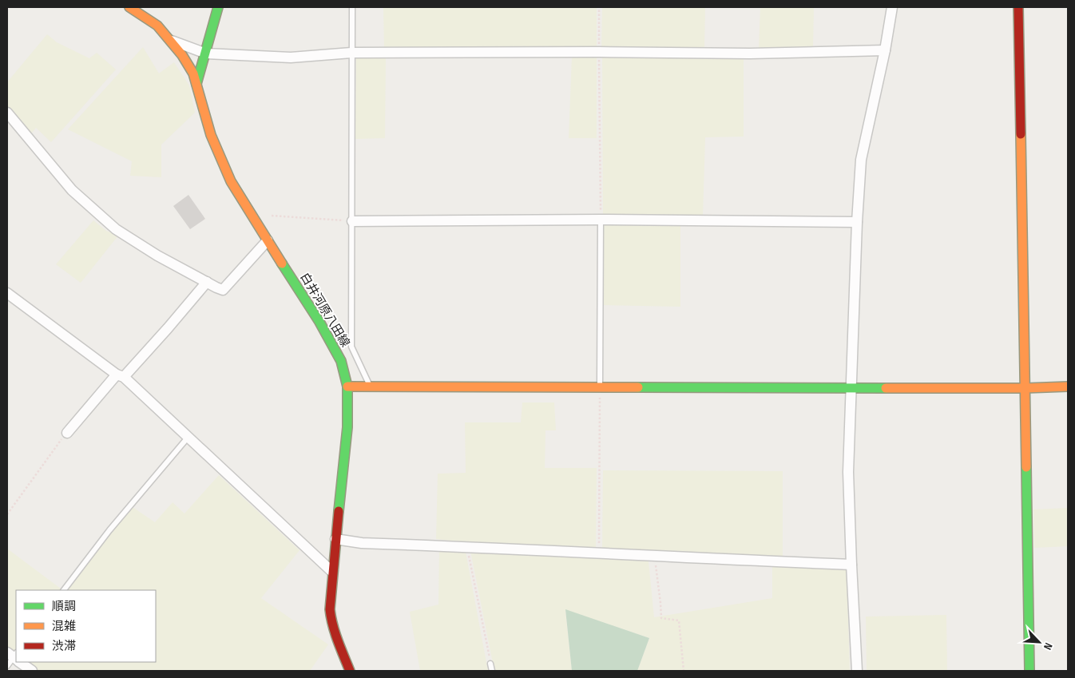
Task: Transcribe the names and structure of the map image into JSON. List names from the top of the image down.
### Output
{
  "streets": {
    "street": ["白井河原八田線"]
  },
  "legend": ["順調", "混雑", "渋滞"],
  "north": "bottom right"
}
